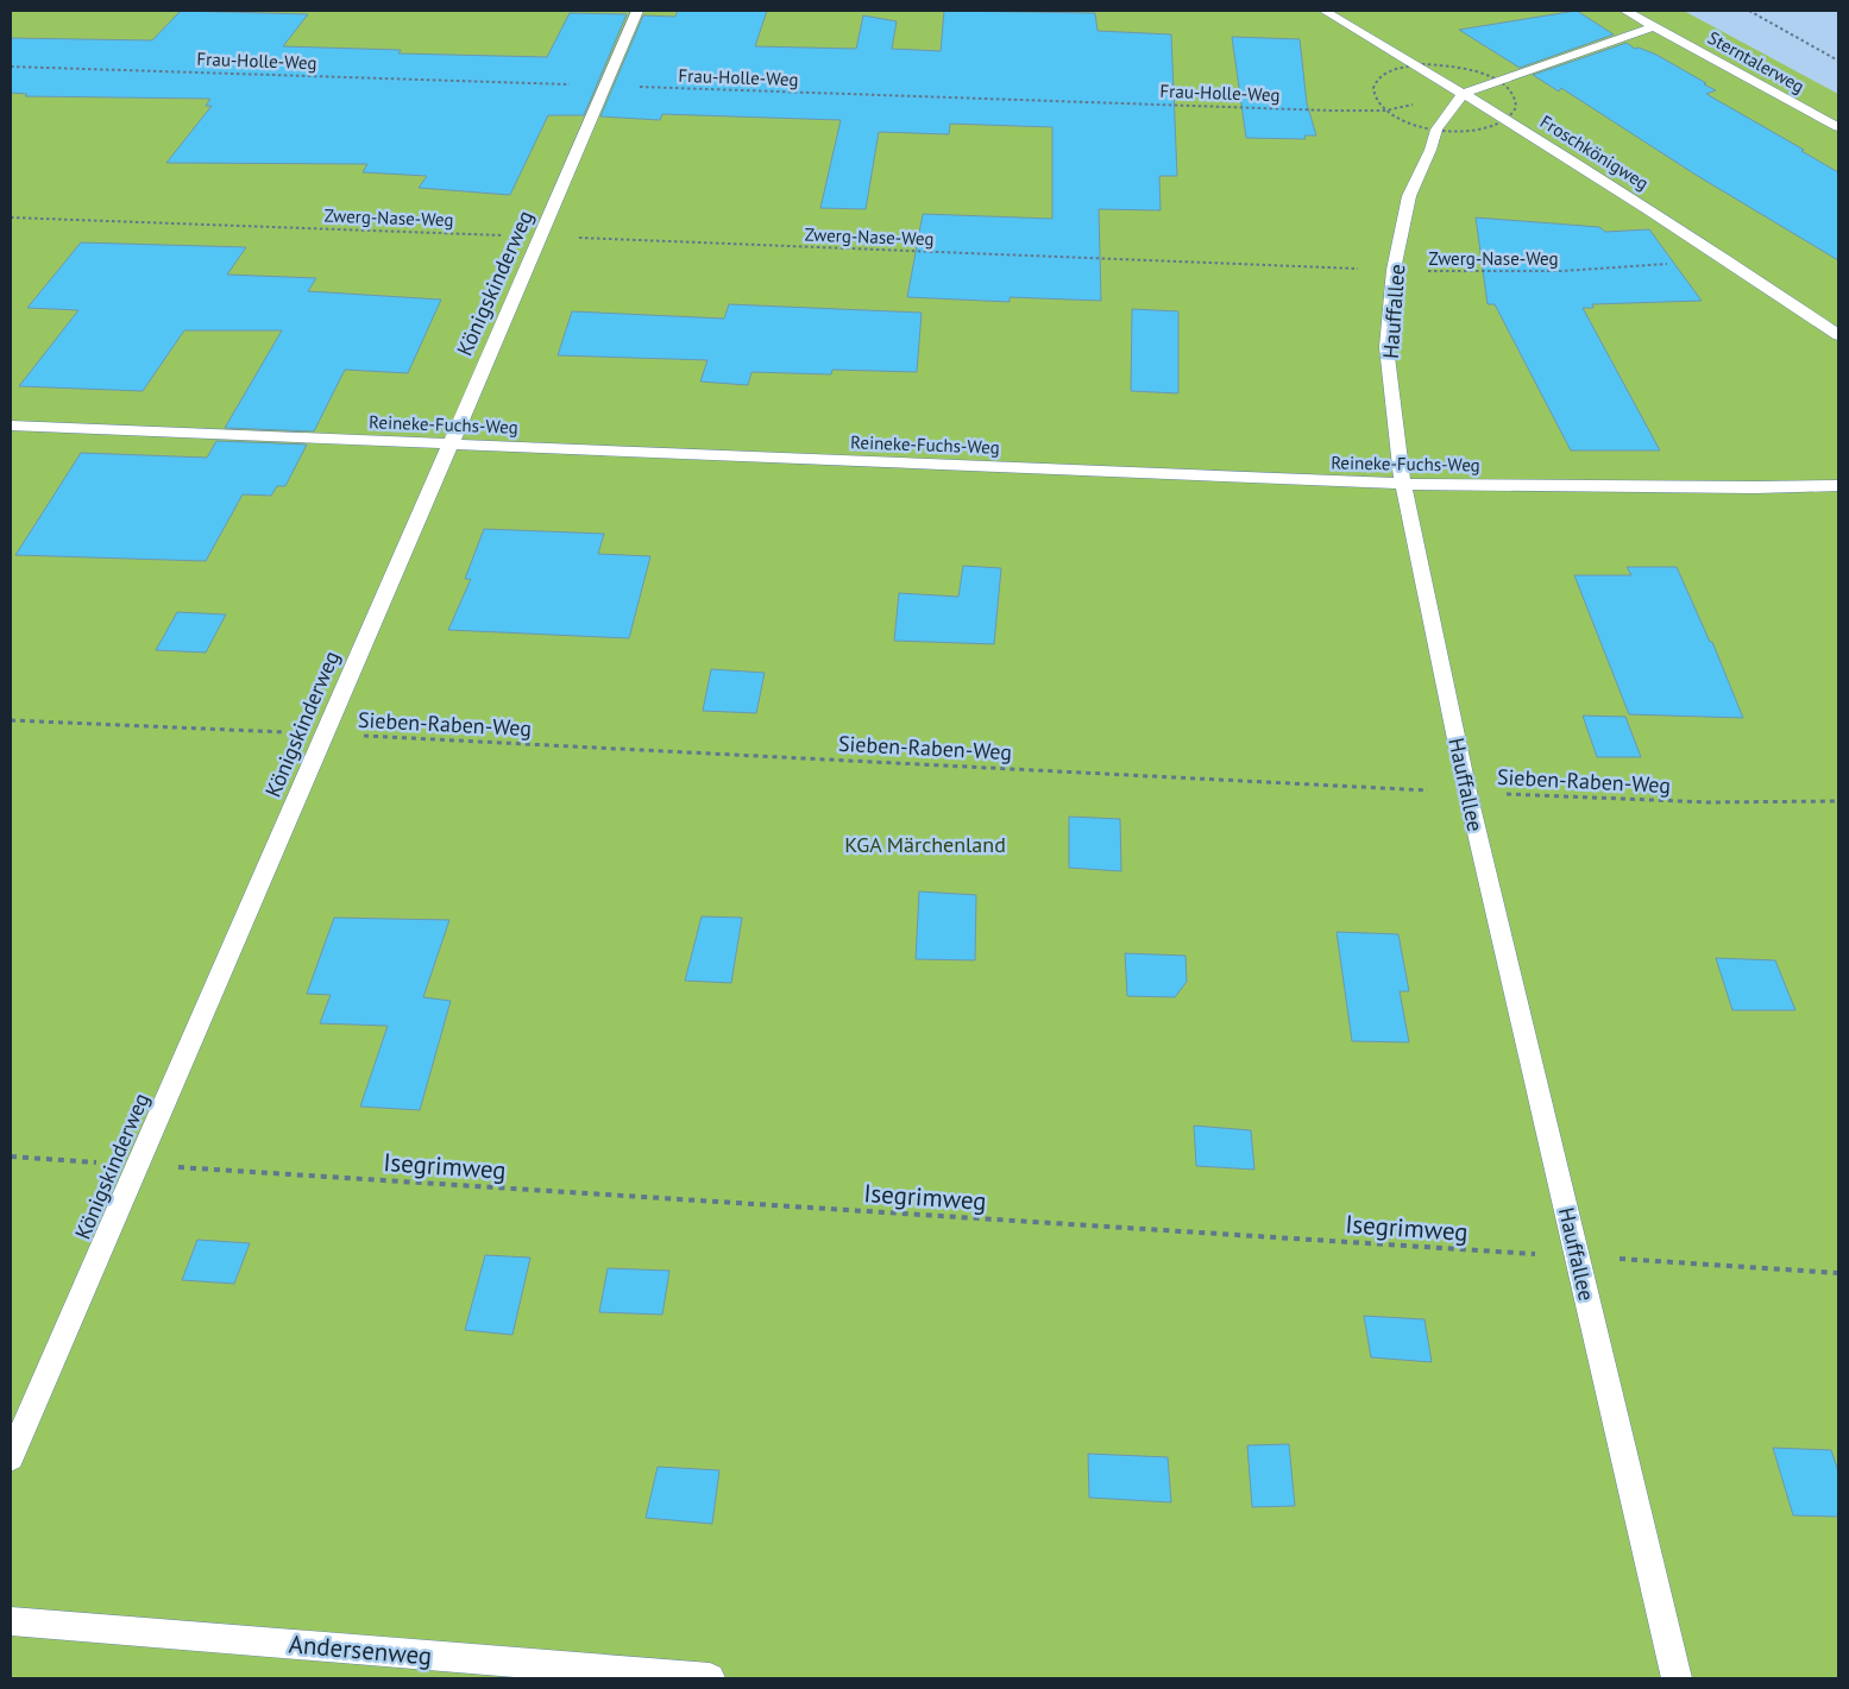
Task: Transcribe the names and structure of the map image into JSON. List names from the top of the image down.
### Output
{
  "streets": {
    "lane": [
      "Sterntalerweg",
      "Froschkönigweg",
      "Königskinderweg",
      "Hauffallee",
      "Reineke-Fuchs-Weg",
      "Andersenweg"
    ],
    "path": [
      "Frau-Holle-Weg",
      "Zwerg-Nase-Weg",
      "Sieben-Raben-Weg",
      "Isegrimweg"
    ]
  },
  "crossings": [
    ["Frau-Holle-Weg", "Froschkönigweg"],
    ["Frau-Holle-Weg", "Königskinderweg"],
    ["Frau-Holle-Weg", "Hauffallee"],
    ["Froschkönigweg", "Zwerg-Nase-Weg"],
    ["Froschkönigweg", "Hauffallee"],
    ["Zwerg-Nase-Weg", "Königskinderweg"],
    ["Zwerg-Nase-Weg", "Hauffallee"],
    ["Königskinderweg", "Reineke-Fuchs-Weg"],
    ["Königskinderweg", "Sieben-Raben-Weg"],
    ["Königskinderweg", "Isegrimweg"],
    ["Hauffallee", "Reineke-Fuchs-Weg"],
    ["Hauffallee", "Sieben-Raben-Weg"],
    ["Hauffallee", "Isegrimweg"]
  ],
  "parks": ["KGA Märchenland"]
}
